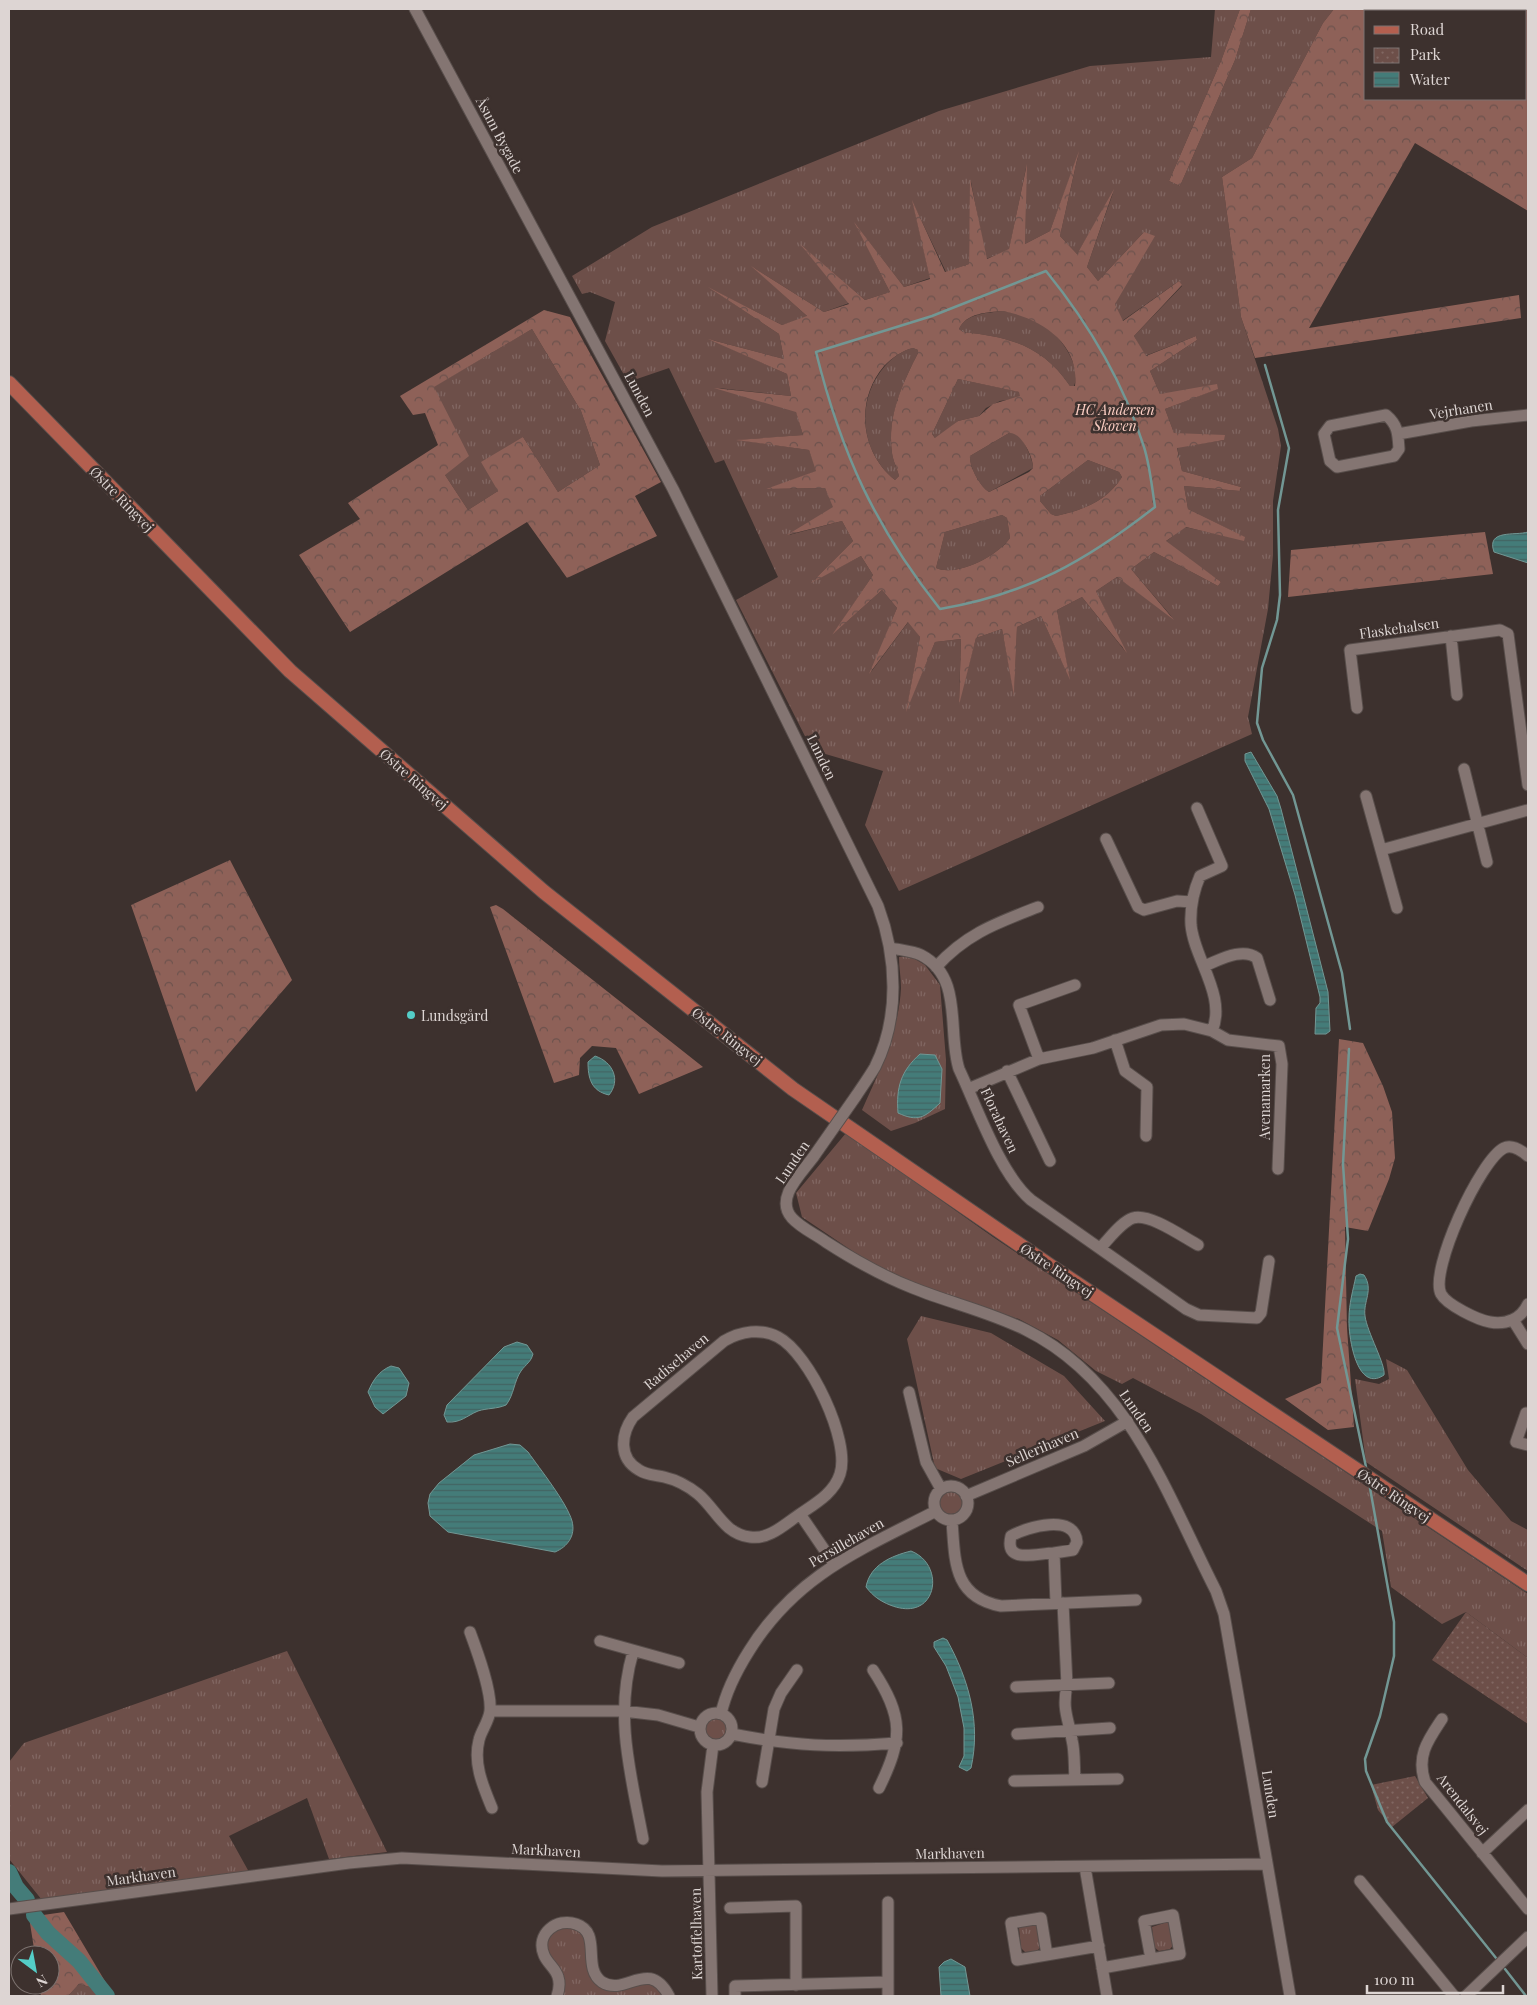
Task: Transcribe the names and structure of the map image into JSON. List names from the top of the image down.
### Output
{
  "streets": {
    "main road": ["Østre Ringvej"],
    "street": [
      "Åsum Bygade",
      "Lunden",
      "Vejrhanen",
      "Flaskehalsen",
      "Avenamarken",
      "Florahaven",
      "Radisehaven",
      "Sellerihaven",
      "Persillehaven",
      "Arendalsvej",
      "Markhaven",
      "Kartoffelhaven"
    ]
  },
  "crossings": [
    ["Åsum Bygade", "Lunden"],
    ["Lunden", "Florahaven"],
    ["Lunden", "Sellerihaven"],
    ["Lunden", "Markhaven"],
    ["Avenamarken", "Florahaven"],
    ["Sellerihaven", "Persillehaven"],
    ["Markhaven", "Kartoffelhaven"]
  ],
  "parks": ["HC Andersen Skoven"],
  "places": ["Lundsgård"],
  "legend": ["Road", "Park", "Water"],
  "scale_bar": "100 m",
  "north": "bottom right"
}
